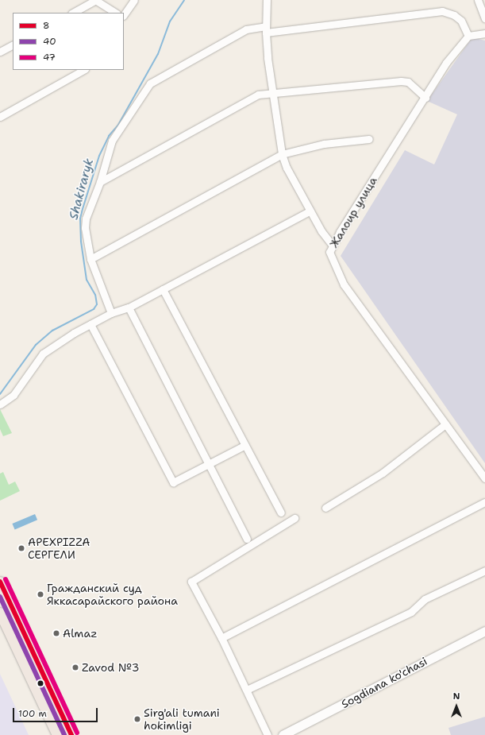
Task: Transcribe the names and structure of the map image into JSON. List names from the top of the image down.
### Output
{
  "streets": {
    "street": ["Жалоир улица", "Sogdiana ko'chasi"]
  },
  "water": ["Shakiraryk"],
  "places": [
    "APEXPIZZA СЕРГЕЛИ",
    "Гражданский суд Яккасарайского района",
    "Almaz",
    "Zavod №3",
    "Sirg'ali tumani hokimligi"
  ],
  "lines": ["transit line 47", "transit line 8", "transit line 40"],
  "legend": ["8", "40", "47"],
  "scale_bar": "100 m",
  "north": "top"
}
